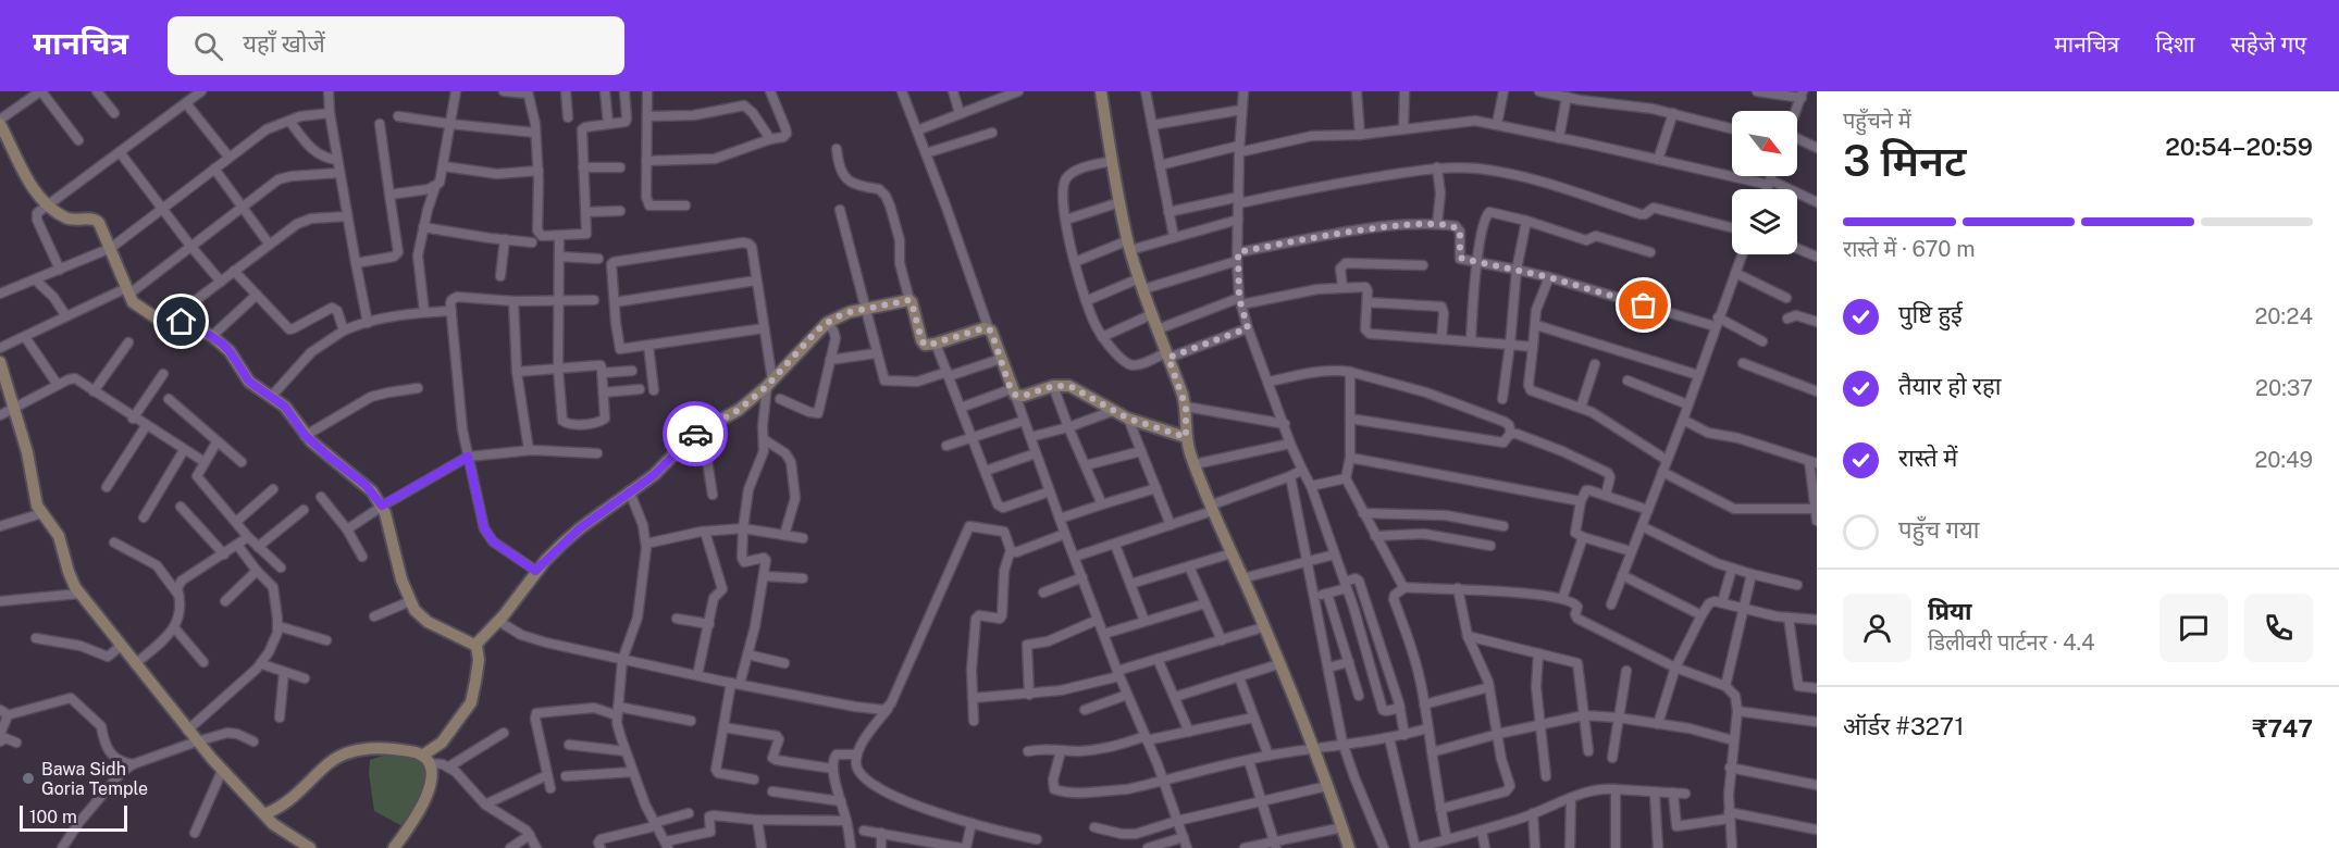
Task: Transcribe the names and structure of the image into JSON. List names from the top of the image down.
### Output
{
  "places": ["Bawa Sidh Goria Temple"],
  "scale_bar": "100 m",
  "north": "bottom right",
  "page": {
    "header": "मानचित्र",
    "search": "यहाँ खोजें",
    "nav": ["मानचित्र", "दिशा", "सहेजे गए"],
    "heading": ["3 मिनट", "पहुँचने में", "20:54–20:59"],
    "panel": [
      "प्रिया",
      "डिलीवरी पार्टनर · 4.4",
      "ऑर्डर #3271",
      "₹747"
    ],
    "bar": "रास्ते में · 670 m",
    "list": [
      ["पुष्टि हुई", "20:24"],
      ["तैयार हो रहा", "20:37"],
      ["रास्ते में", "20:49"],
      "पहुँच गया"
    ],
    "scale": "100 m"
  }
}
